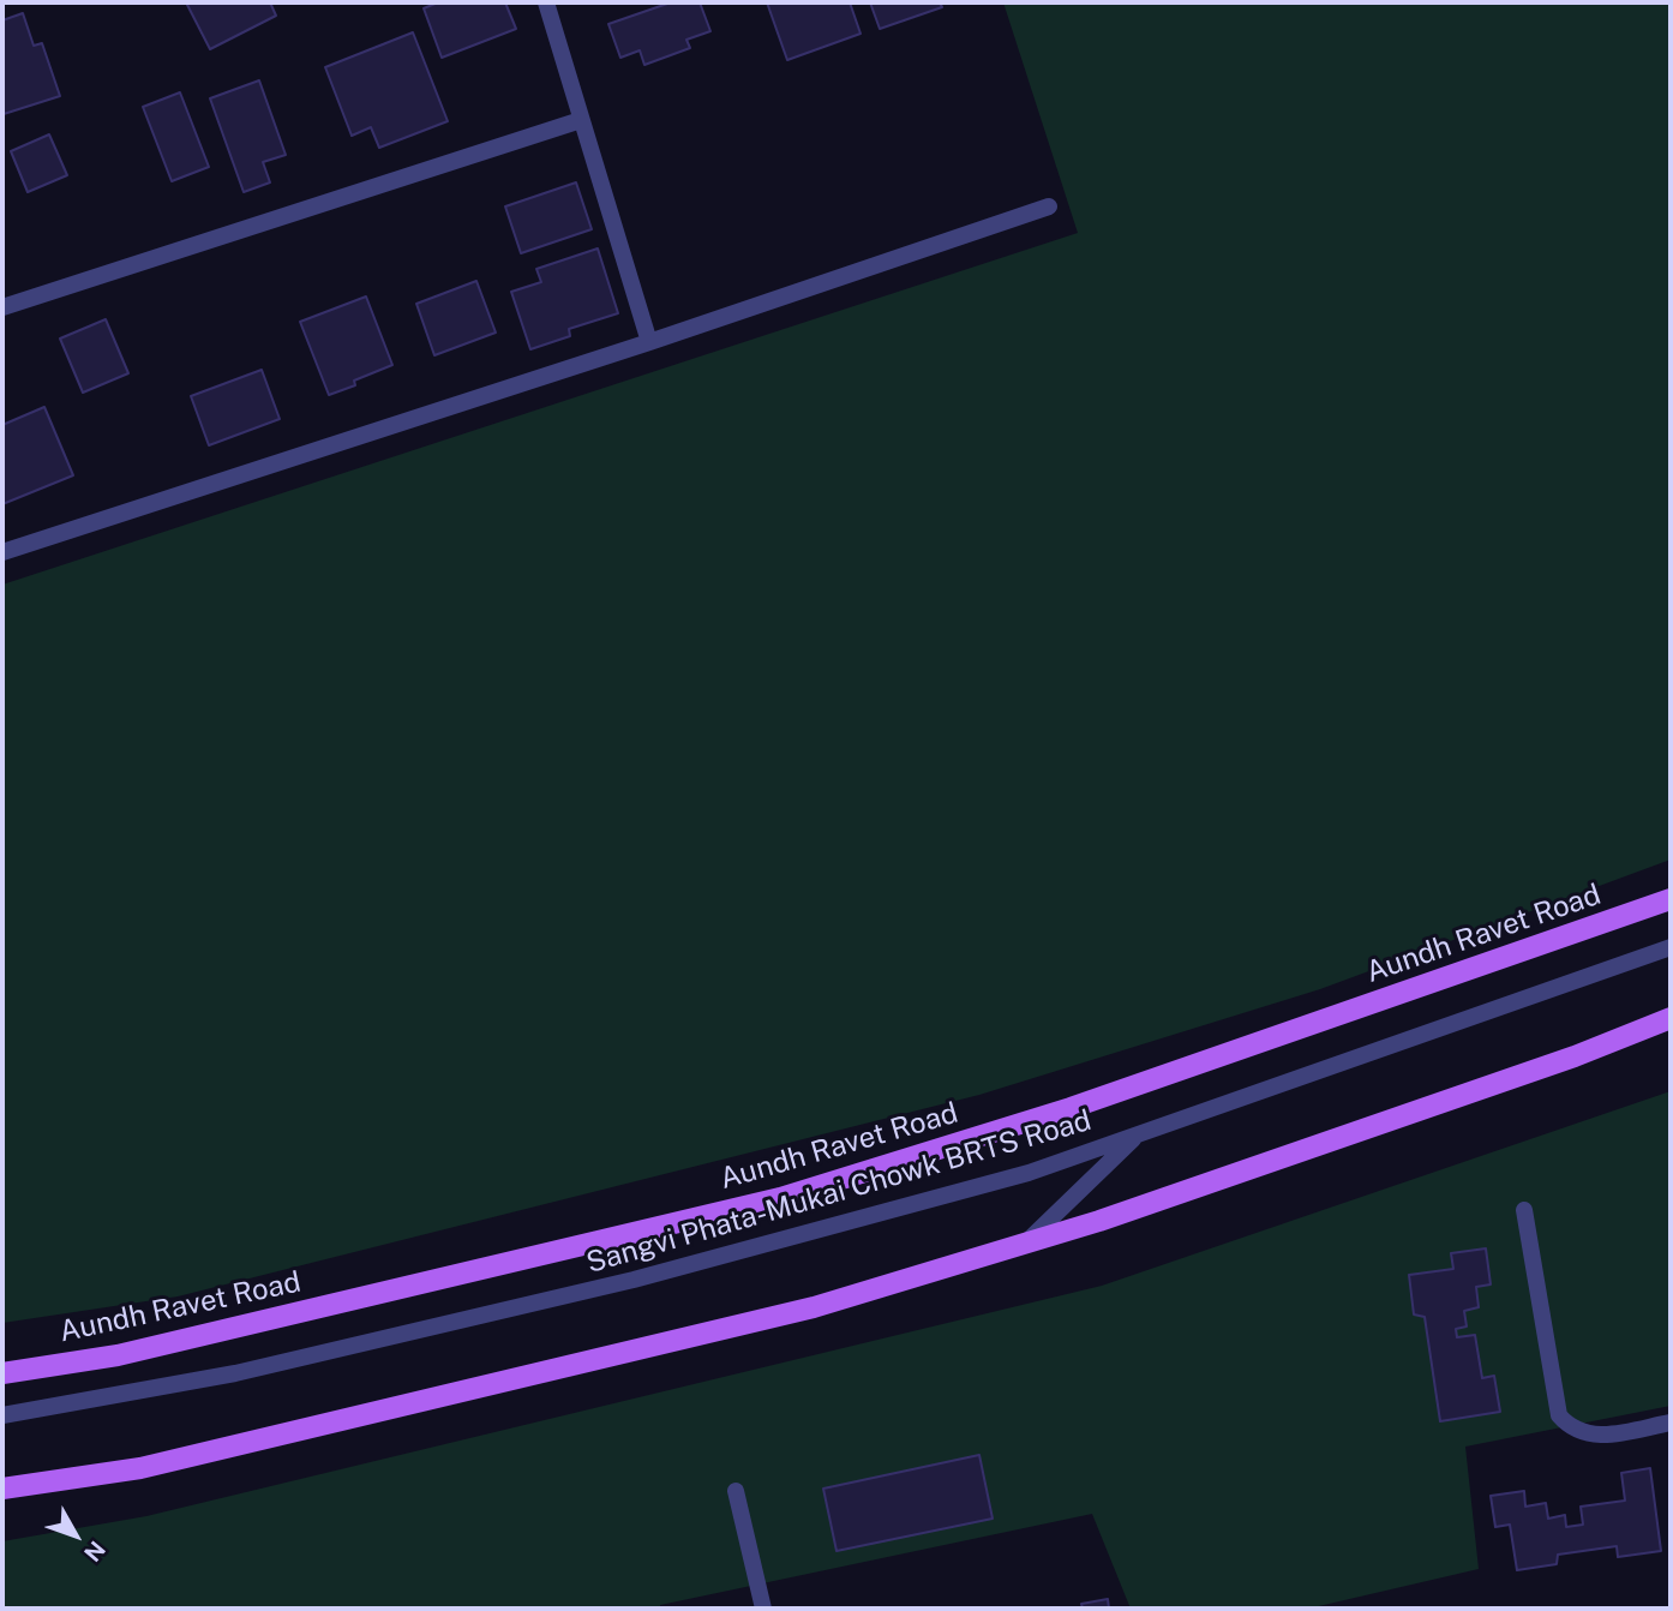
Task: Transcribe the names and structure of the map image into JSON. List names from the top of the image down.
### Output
{
  "streets": {
    "main road": ["Aundh Ravet Road"],
    "lane": ["Sangvi Phata-Mukai Chowk BRTS Road"]
  },
  "north": "bottom right"
}
